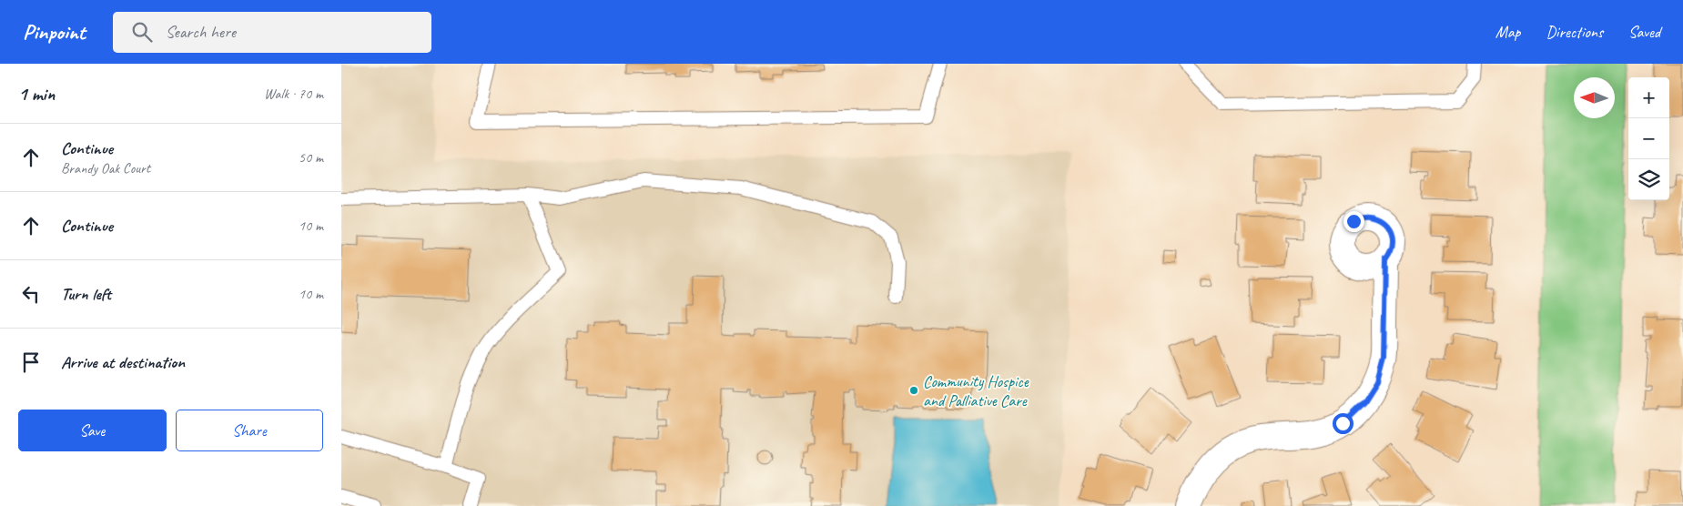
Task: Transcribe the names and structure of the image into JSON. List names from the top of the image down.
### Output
{
  "places": ["Community Hospice and Palliative Care"],
  "north": "left",
  "page": {
    "header": "Pinpoint",
    "search": "Search here",
    "nav": ["Map", "Directions", "Saved"],
    "heading": ["1 min", "Walk · 70 m"],
    "map_buttons": ["+", "−"],
    "list": [
      ["Continue", "Brandy Oak Court", "50 m"],
      ["Continue", "10 m"],
      ["Turn left", "10 m"],
      "Arrive at destination"
    ],
    "buttons": ["Save", "Share"]
  }
}
